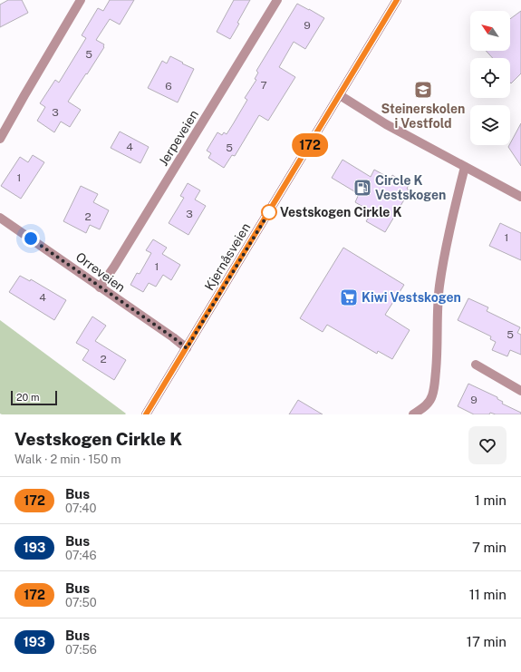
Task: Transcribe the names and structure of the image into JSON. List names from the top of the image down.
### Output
{
  "streets": {
    "main road": ["Kjernåsveien"],
    "street": ["Jerpeveien", "Orreveien"]
  },
  "crossings": [
    ["Jerpeveien", "Orreveien"],
    ["Kjernåsveien", "Orreveien"]
  ],
  "places": {
    "school or university": ["Steinerskolen i Vestfold"],
    "fuel station": ["Circle K Vestskogen"],
    "other": ["Vestskogen Cirkle K"],
    "supermarket": ["Kiwi Vestskogen"]
  },
  "lines": ["bus line 172"],
  "house_numbers": [
    "9",
    "5",
    "7",
    "6",
    "3",
    "4",
    "5",
    "1",
    "3",
    "2",
    "1",
    "1",
    "4",
    "5",
    "2",
    "9"
  ],
  "scale_bar": "20 m",
  "north": "top left",
  "page": {
    "on_map": "172",
    "scale": "20 m",
    "heading": ["Vestskogen Cirkle K", "Walk · 2 min · 150 m"],
    "list": [
      {
        "mark": "172",
        "name": "Bus",
        "note": "07:40",
        "value": "1 min"
      },
      {
        "mark": "193",
        "name": "Bus",
        "note": "07:46",
        "value": "7 min"
      },
      {
        "mark": "172",
        "name": "Bus",
        "note": "07:50",
        "value": "11 min"
      },
      {
        "mark": "193",
        "name": "Bus",
        "note": "07:56",
        "value": "17 min"
      }
    ]
  }
}
